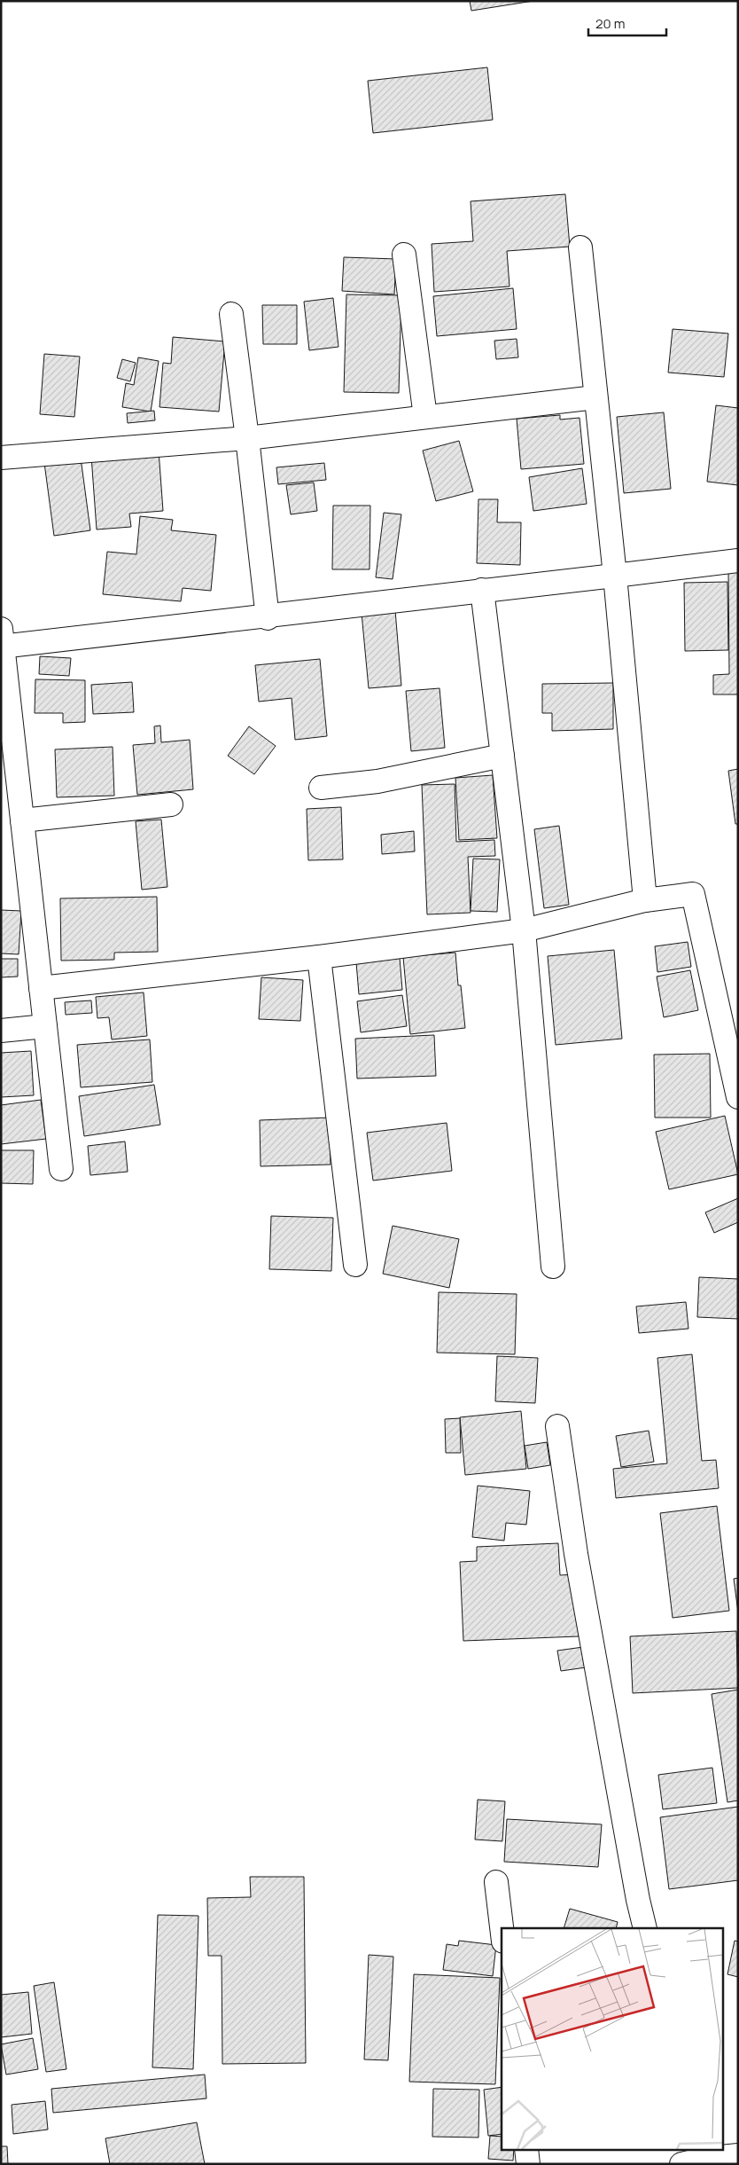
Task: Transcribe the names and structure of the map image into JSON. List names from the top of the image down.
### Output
{
  "scale_bar": "20 m"
}
